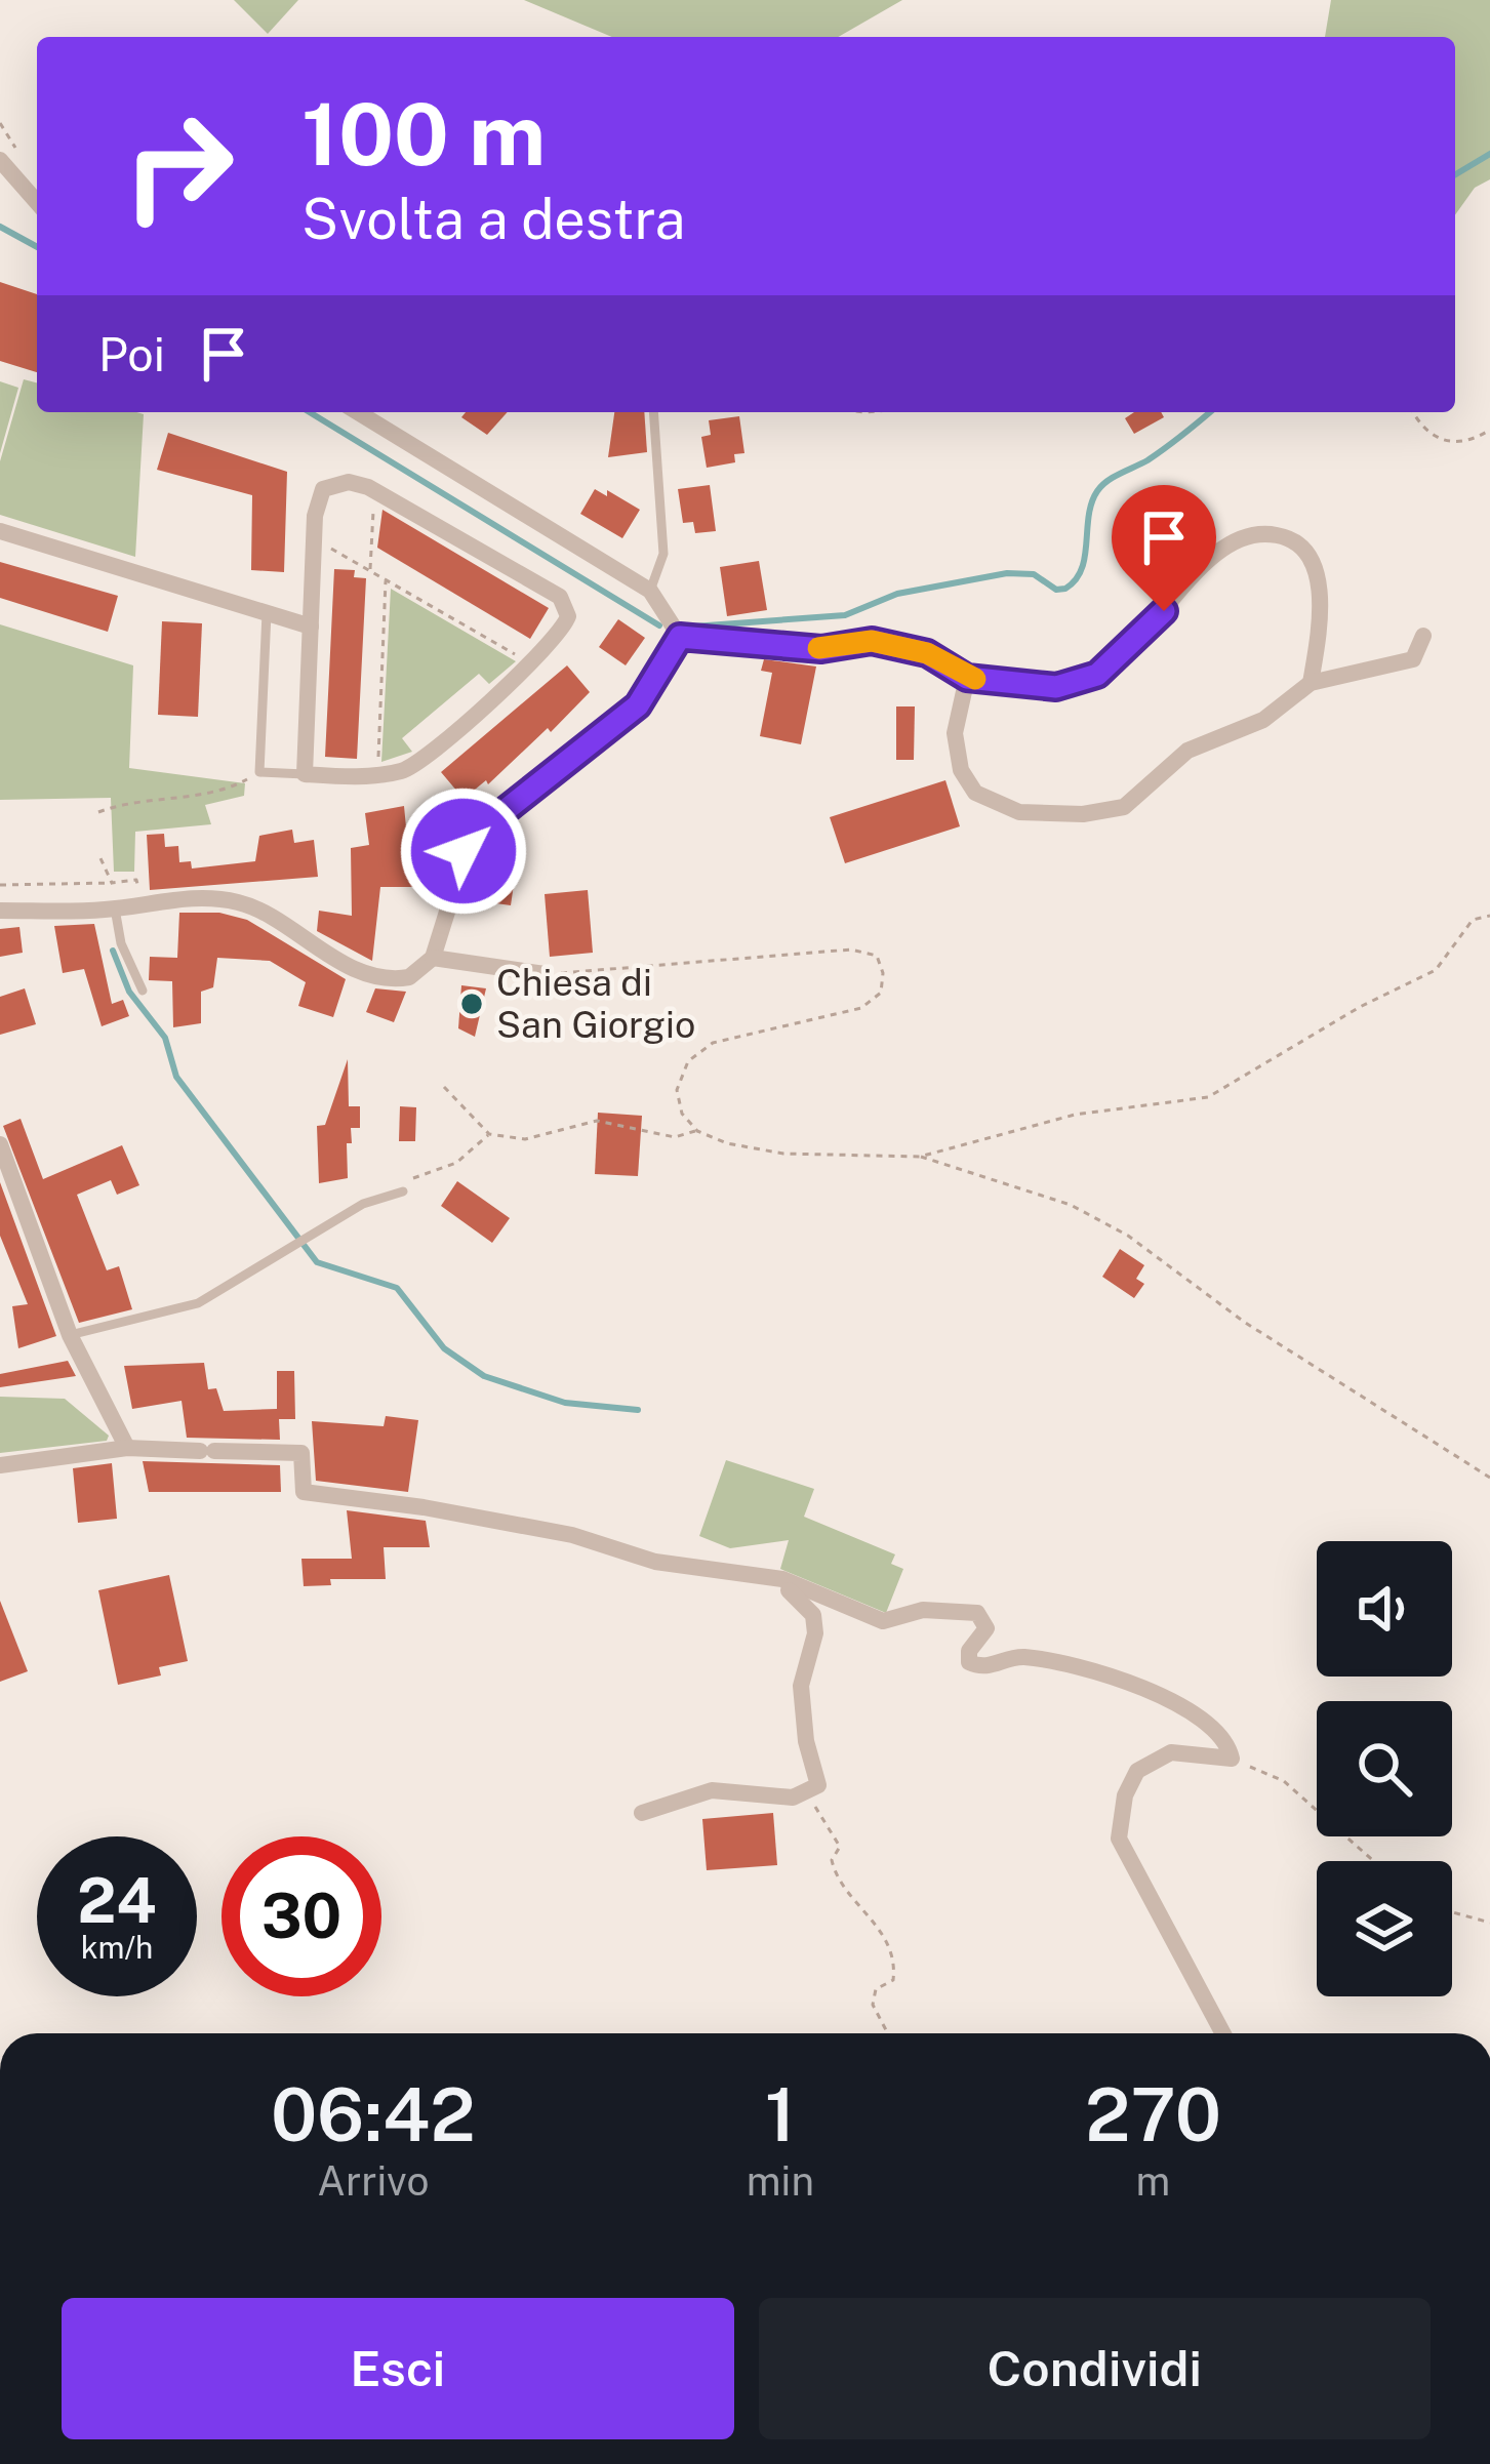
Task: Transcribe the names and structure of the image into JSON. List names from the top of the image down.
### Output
{
  "places": ["Chiesa di San Giorgio"],
  "page": {
    "turn": ["100 m", "Svolta a destra"],
    "then": "Poi",
    "speed": "24 km/h",
    "limit": "30",
    "eta": [
      "06:42",
      "Arrivo",
      "1",
      "min",
      "270",
      "m"
    ],
    "buttons": ["Esci", "Condividi"]
  }
}
